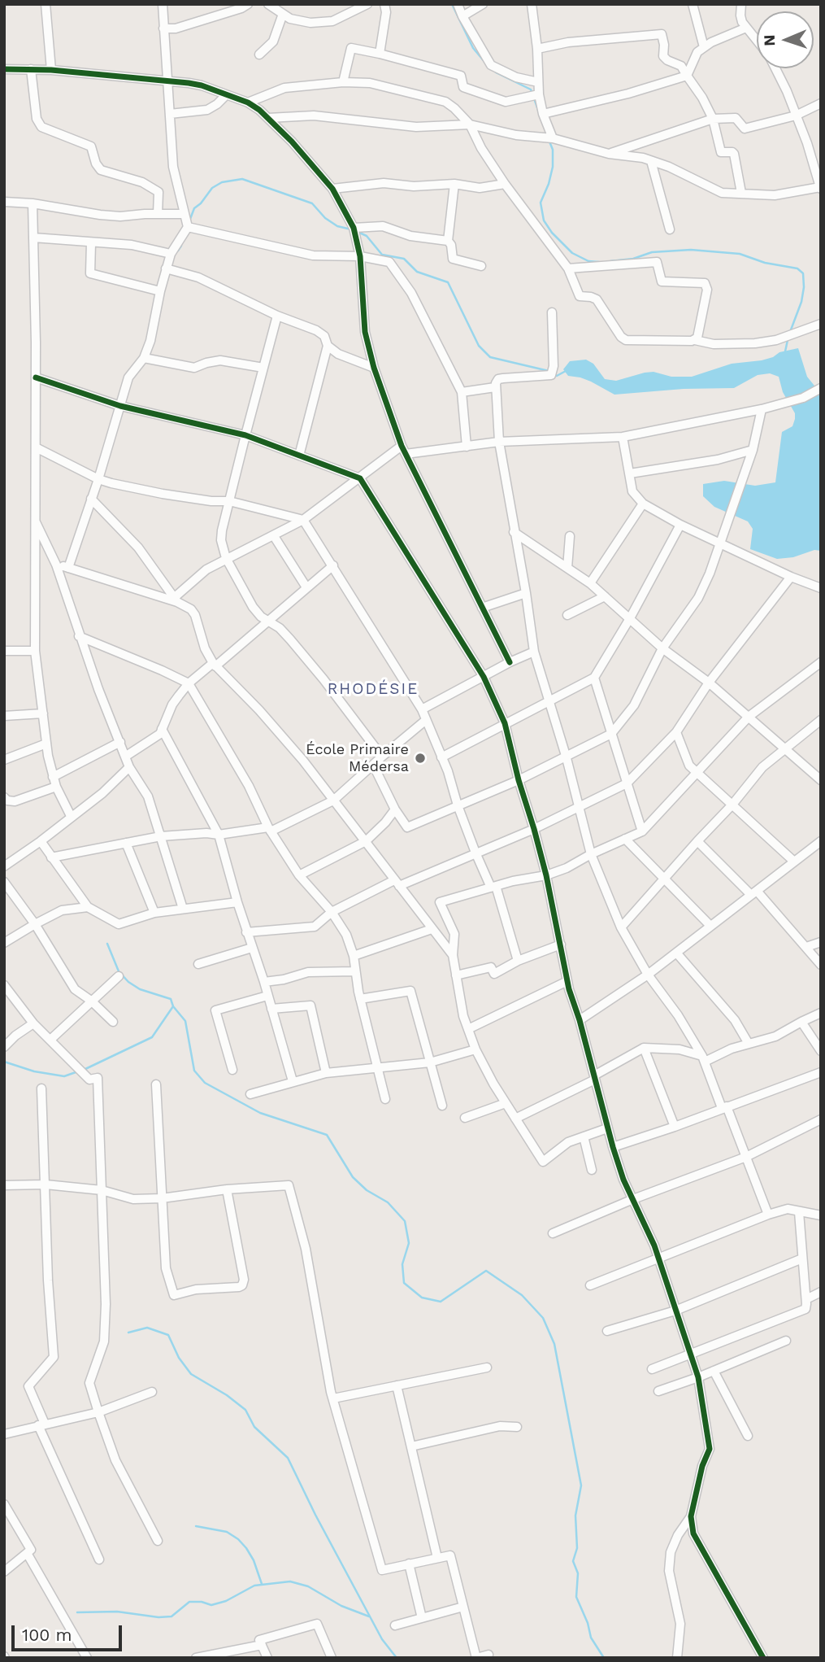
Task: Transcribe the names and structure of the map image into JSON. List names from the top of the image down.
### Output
{
  "districts": ["RHODÉSIE"],
  "places": ["École Primaire Médersa"],
  "scale_bar": "100 m",
  "north": "left"
}
